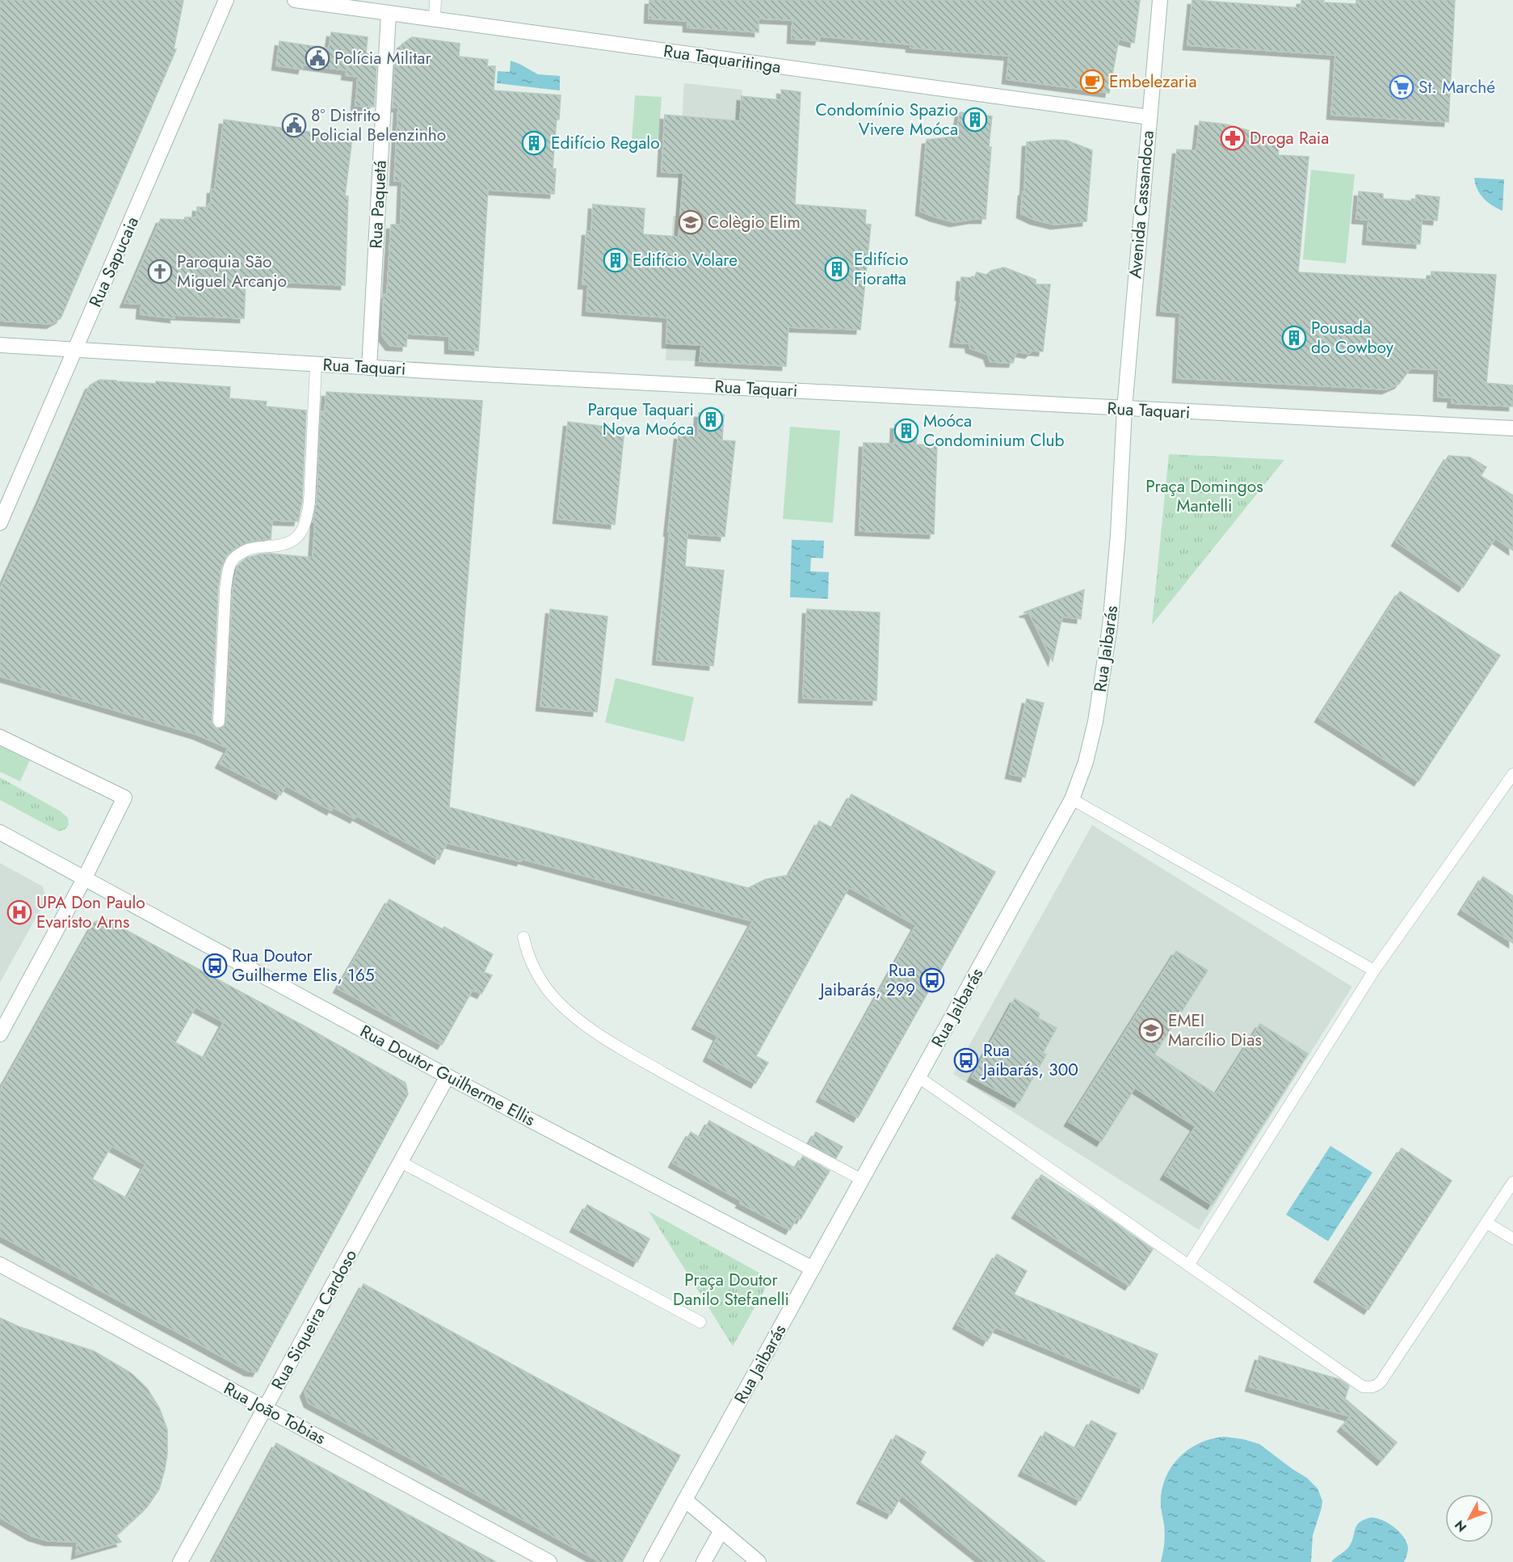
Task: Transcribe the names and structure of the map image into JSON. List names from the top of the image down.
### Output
{
  "streets": {
    "street": [
      "Rua Taquaritinga",
      "Rua Paquetá",
      "Avenida Cassandoca",
      "Rua Sapucaia",
      "Rua Taquari",
      "Rua Jaibarás",
      "Rua Doutor Guilherme Ellis",
      "Rua Siqueira Cardoso",
      "Rua João Tobias"
    ]
  },
  "crossings": [
    ["Rua Taquaritinga", "Rua Paquetá"],
    ["Rua Taquaritinga", "Avenida Cassandoca"],
    ["Rua Paquetá", "Rua Taquari"],
    ["Avenida Cassandoca", "Rua Taquari"],
    ["Avenida Cassandoca", "Rua Jaibarás"],
    ["Rua Sapucaia", "Rua Taquari"],
    ["Rua Taquari", "Rua Jaibarás"],
    ["Rua Jaibarás", "Rua Doutor Guilherme Ellis"],
    ["Rua Doutor Guilherme Ellis", "Rua Siqueira Cardoso"],
    ["Rua Siqueira Cardoso", "Rua João Tobias"]
  ],
  "parks": ["Praça Domingos Mantelli", "Praça Doutor Danilo Stefanelli"],
  "places": {
    "public building": ["Polícia Militar", "8º Distrito Policial Belenzinho"],
    "cafe": ["Embelezaria"],
    "supermarket": ["St. Marché"],
    "building": [
      "Condomínio Spazio Vivere Moóca",
      "Edifício Regalo",
      "Edifício Volare",
      "Edifício Fioratta",
      "Pousada do Cowboy",
      "Parque Taquari Nova Moóca",
      "Moóca Condominium Club"
    ],
    "pharmacy": ["Droga Raia"],
    "school or university": ["Colègio Elim", "EMEI Marcílio Dias"],
    "church": ["Paroquia São Miguel Arcanjo"],
    "hospital": ["UPA Don Paulo Evaristo Arns"],
    "bus stop": ["Rua Doutor Guilherme Elis, 165", "Rua Jaibarás, 299", "Rua Jaibarás, 300"]
  },
  "north": "bottom left"
}
